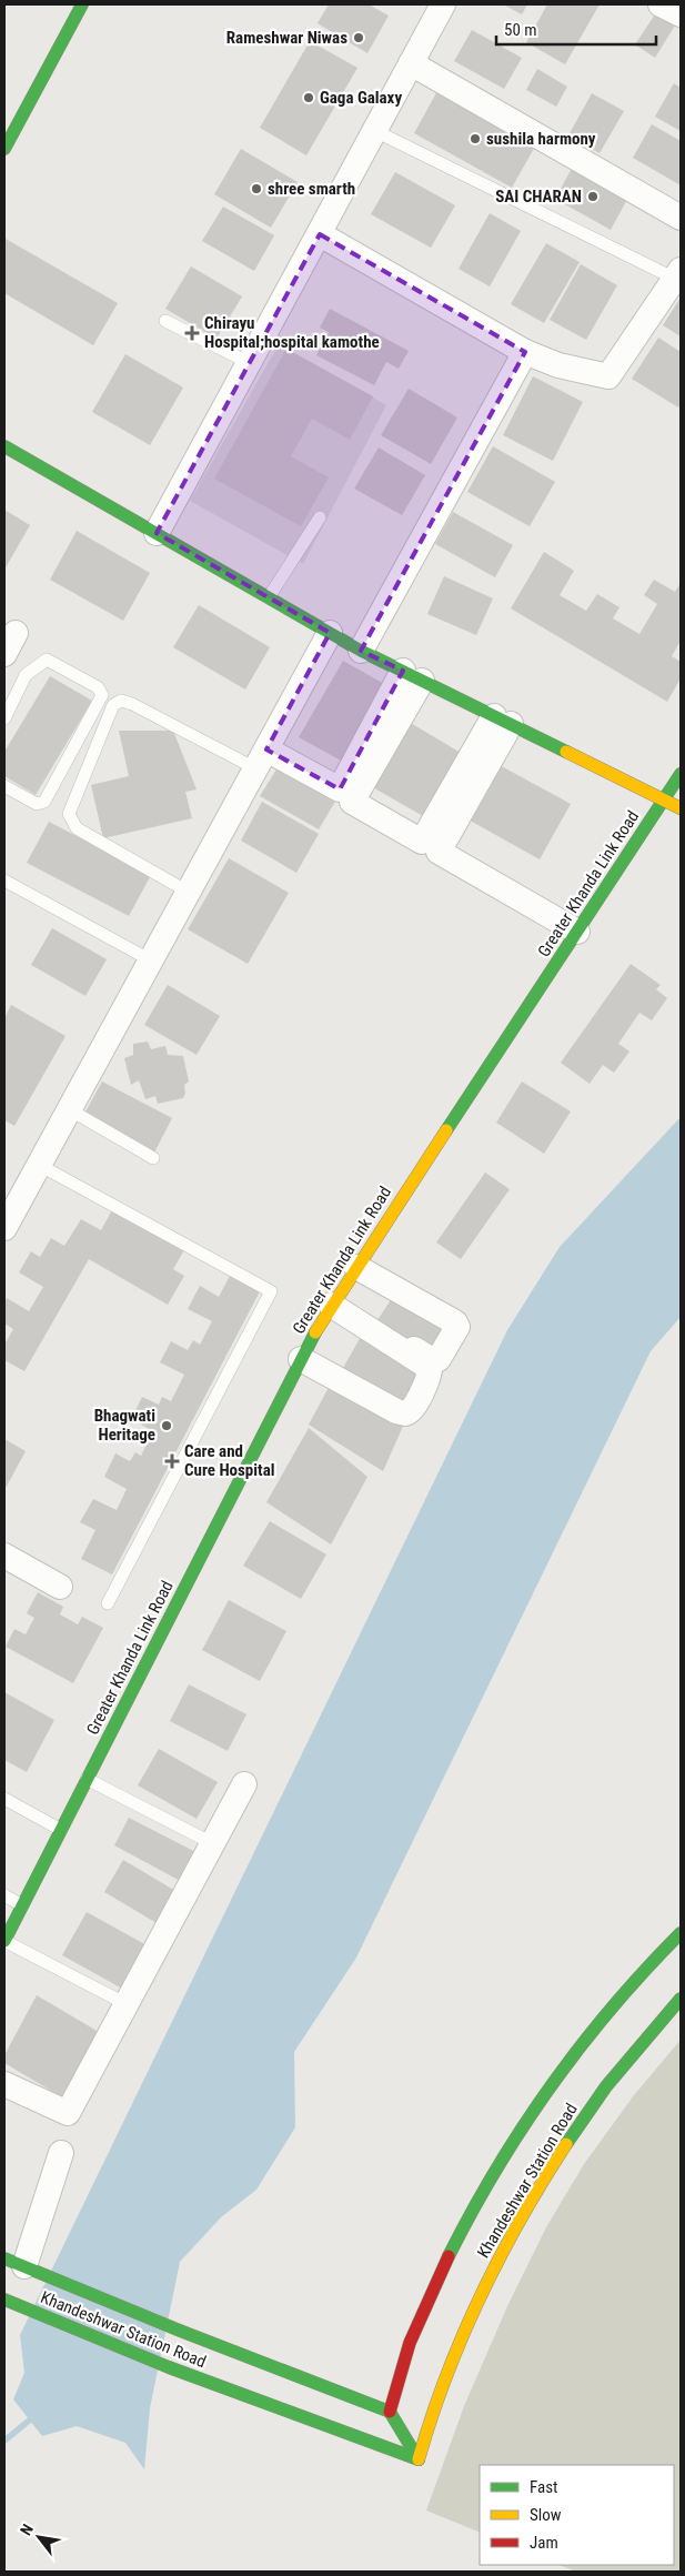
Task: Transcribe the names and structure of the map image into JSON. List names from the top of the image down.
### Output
{
  "streets": {
    "street": ["Greater Khanda Link Road", "Khandeshwar Station Road"]
  },
  "places": {
    "other": [
      "Rameshwar Niwas",
      "Gaga Galaxy",
      "sushila harmony",
      "shree smarth",
      "SAI CHARAN",
      "Bhagwati Heritage"
    ],
    "health": ["Chirayu Hospital;hospital kamothe", "Care and Cure Hospital"]
  },
  "legend": ["Fast", "Slow", "Jam"],
  "scale_bar": "50 m",
  "north": "top left"
}
